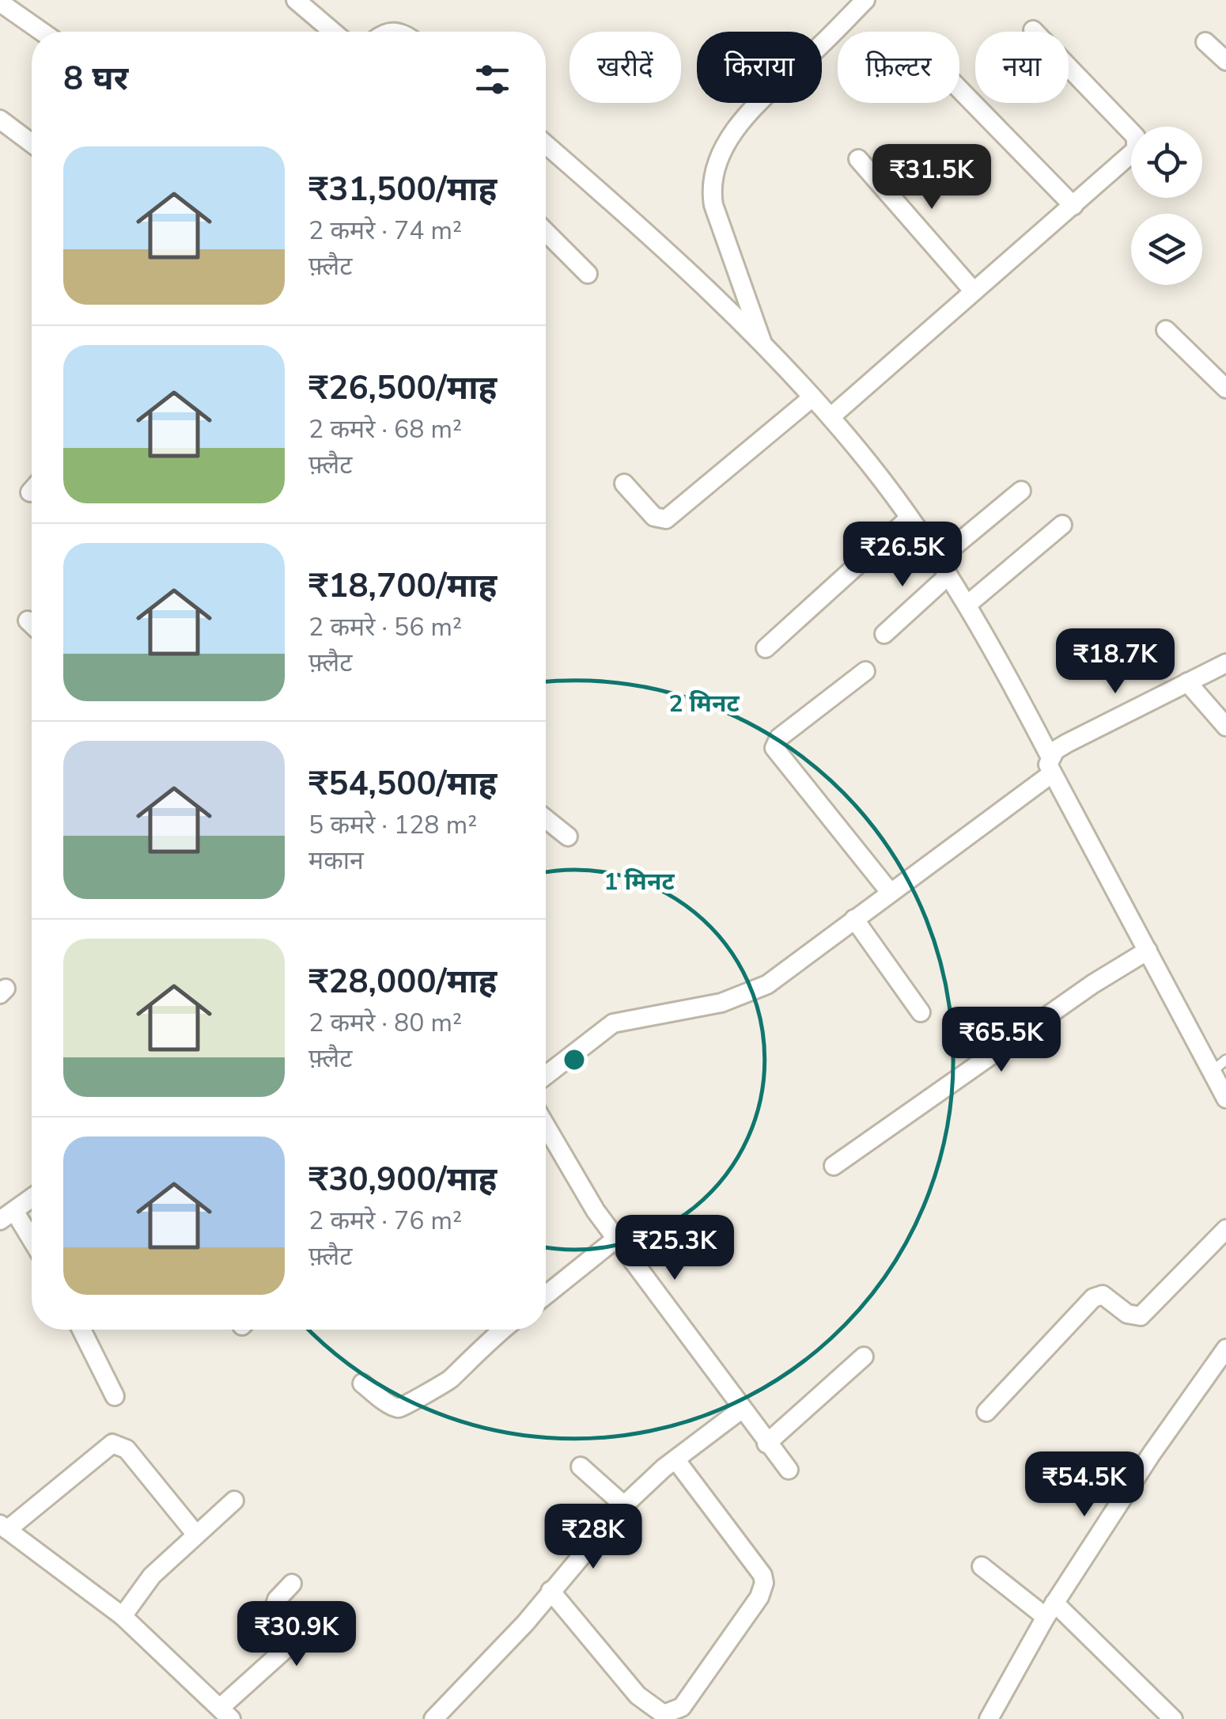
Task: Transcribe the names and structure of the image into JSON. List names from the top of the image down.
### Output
{
  "page": {
    "chip": [
      "खरीदें",
      "किराया",
      "फ़िल्टर",
      "नया"
    ],
    "heading": "8 घर",
    "list": [
      {
        "name": "₹31,500/माह",
        "note": "2 कमरे · 74 m² · फ़्लैट"
      },
      {
        "name": "₹26,500/माह",
        "note": "2 कमरे · 68 m² · फ़्लैट"
      },
      {
        "name": "₹18,700/माह",
        "note": "2 कमरे · 56 m² · फ़्लैट"
      },
      {
        "name": "₹54,500/माह",
        "note": "5 कमरे · 128 m² · मकान"
      },
      {
        "name": "₹28,000/माह",
        "note": "2 कमरे · 80 m² · फ़्लैट"
      },
      {
        "name": "₹30,900/माह",
        "note": "2 कमरे · 76 m² · फ़्लैट"
      }
    ],
    "price": [
      "₹31.5K",
      "₹26.5K",
      "₹18.7K",
      "₹65.5K",
      "₹25.3K",
      "₹54.5K",
      "₹28K",
      "₹30.9K"
    ]
  },
  "rings": ["2 मिनट", "1 मिनट"]
}
